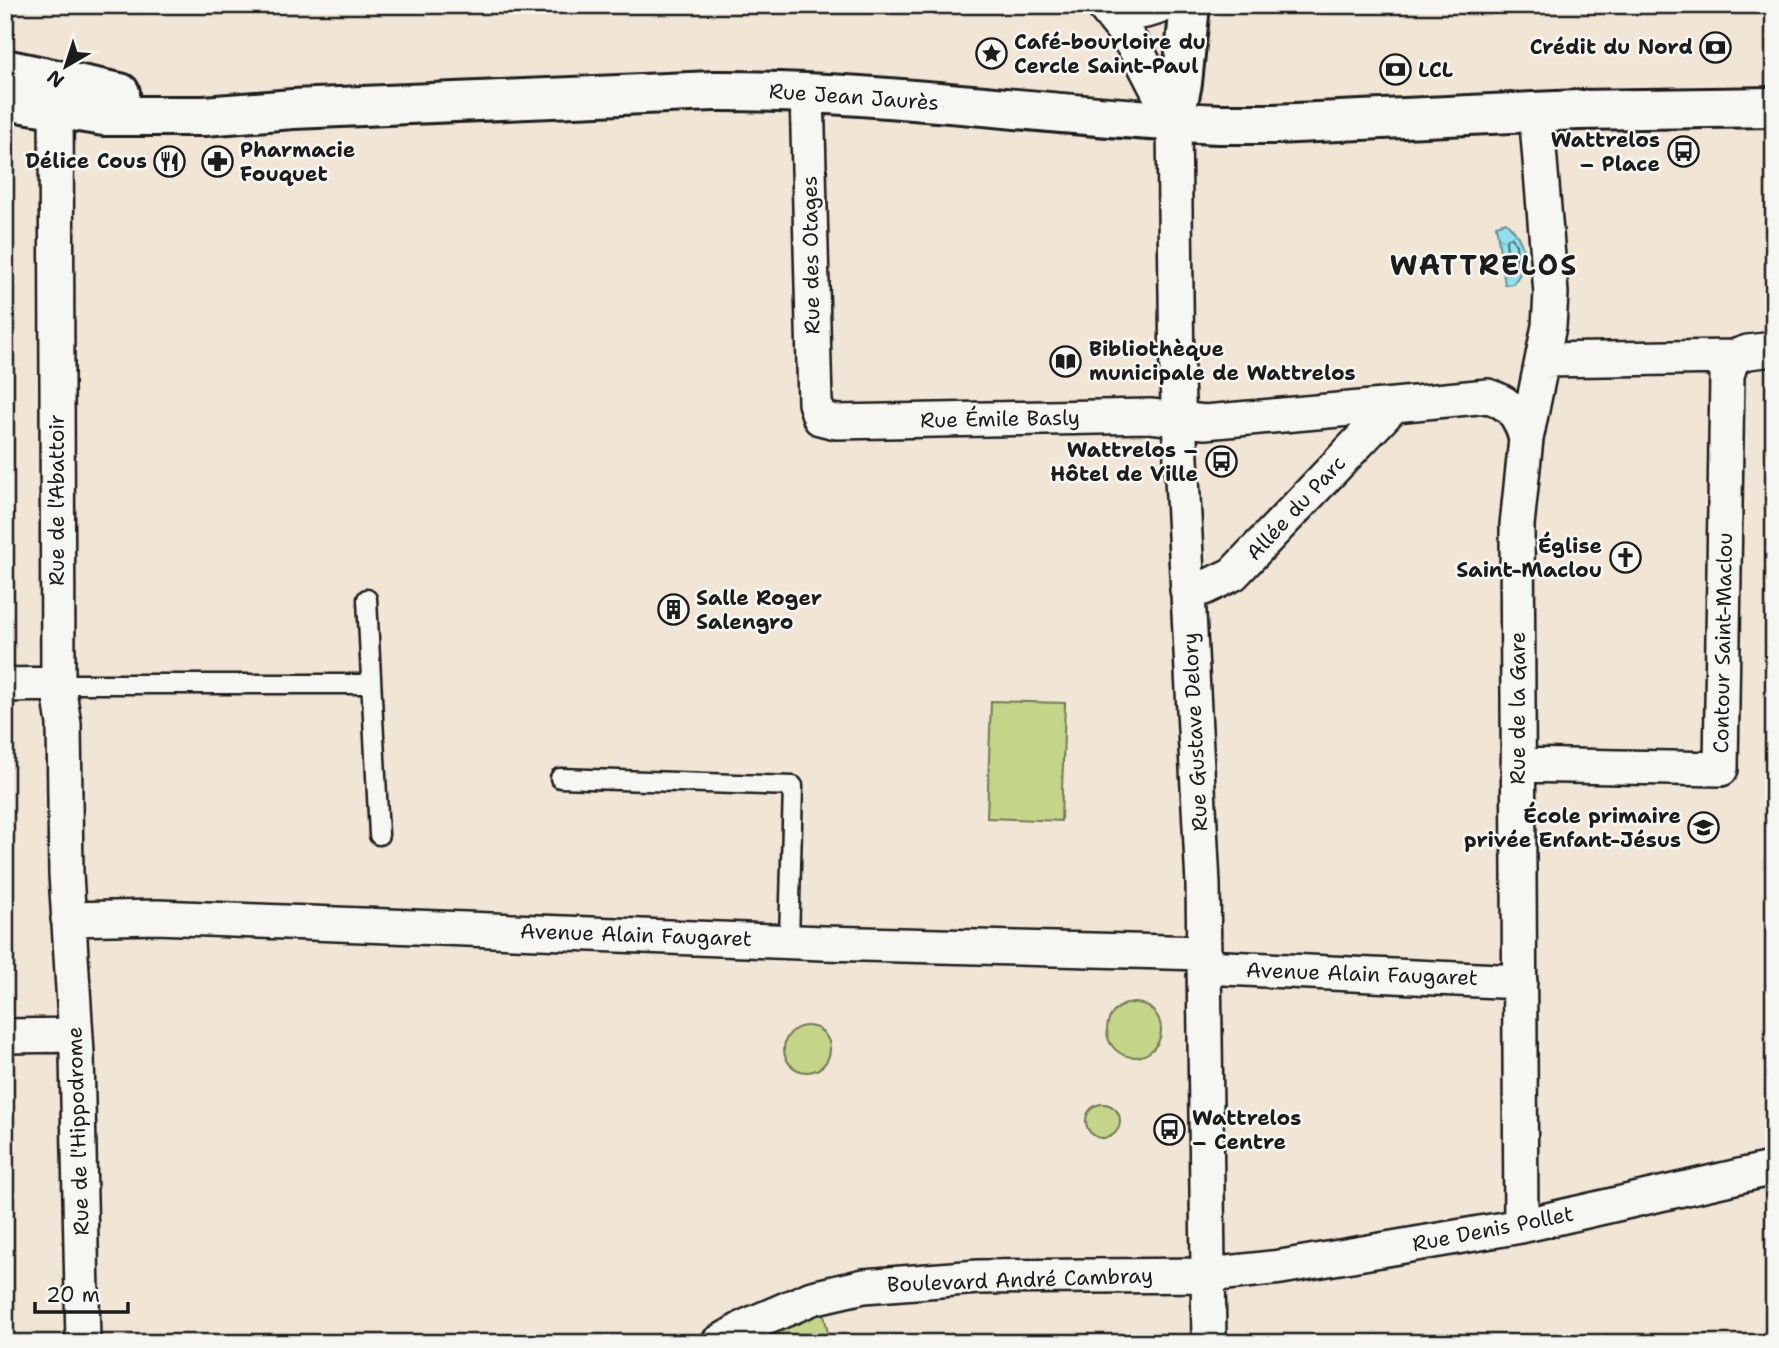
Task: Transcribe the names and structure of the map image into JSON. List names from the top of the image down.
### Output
{
  "streets": {
    "main road": ["Rue Jean Jaurès"],
    "street": [
      "Rue des Otages",
      "Rue Émile Basly",
      "Rue de l'Abattoir",
      "Allée du Parc",
      "Contour Saint-Maclou",
      "Rue de la Gare",
      "Rue Gustave Delory",
      "Avenue Alain Faugaret",
      "Rue de l'Hippodrome",
      "Rue Denis Pollet",
      "Boulevard André Cambray"
    ]
  },
  "crossings": [
    ["Rue Jean Jaurès", "Rue des Otages"],
    ["Rue Jean Jaurès", "Rue de l'Abattoir"],
    ["Rue Jean Jaurès", "Rue de la Gare"],
    ["Rue Jean Jaurès", "Rue Gustave Delory"],
    ["Rue des Otages", "Rue Émile Basly"],
    ["Rue Émile Basly", "Rue Gustave Delory"],
    ["Rue de l'Abattoir", "Avenue Alain Faugaret"],
    ["Rue de l'Abattoir", "Rue de l'Hippodrome"],
    ["Allée du Parc", "Rue Gustave Delory"],
    ["Contour Saint-Maclou", "Rue de la Gare"],
    ["Rue de la Gare", "Avenue Alain Faugaret"],
    ["Rue de la Gare", "Rue Denis Pollet"],
    ["Rue Gustave Delory", "Avenue Alain Faugaret"],
    ["Rue Gustave Delory", "Rue Denis Pollet"],
    ["Rue Gustave Delory", "Boulevard André Cambray"],
    ["Avenue Alain Faugaret", "Rue de l'Hippodrome"],
    ["Rue Denis Pollet", "Boulevard André Cambray"]
  ],
  "districts": ["WATTRELOS"],
  "places": {
    "bank": ["Crédit du Nord", "LCL"],
    "place": ["Café-bourloire du Cercle Saint-Paul"],
    "bus stop": ["Wattrelos – Place", "Wattrelos – Hôtel de Ville", "Wattrelos – Centre"],
    "restaurant": ["Délice Cous"],
    "pharmacy": ["Pharmacie Fouquet"],
    "library": ["Bibliothèque municipale de Wattrelos"],
    "church": ["Église Saint-Maclou"],
    "building": ["Salle Roger Salengro"],
    "school or university": ["École primaire privée Enfant-Jésus"]
  },
  "scale_bar": "20 m",
  "north": "bottom left"
}
